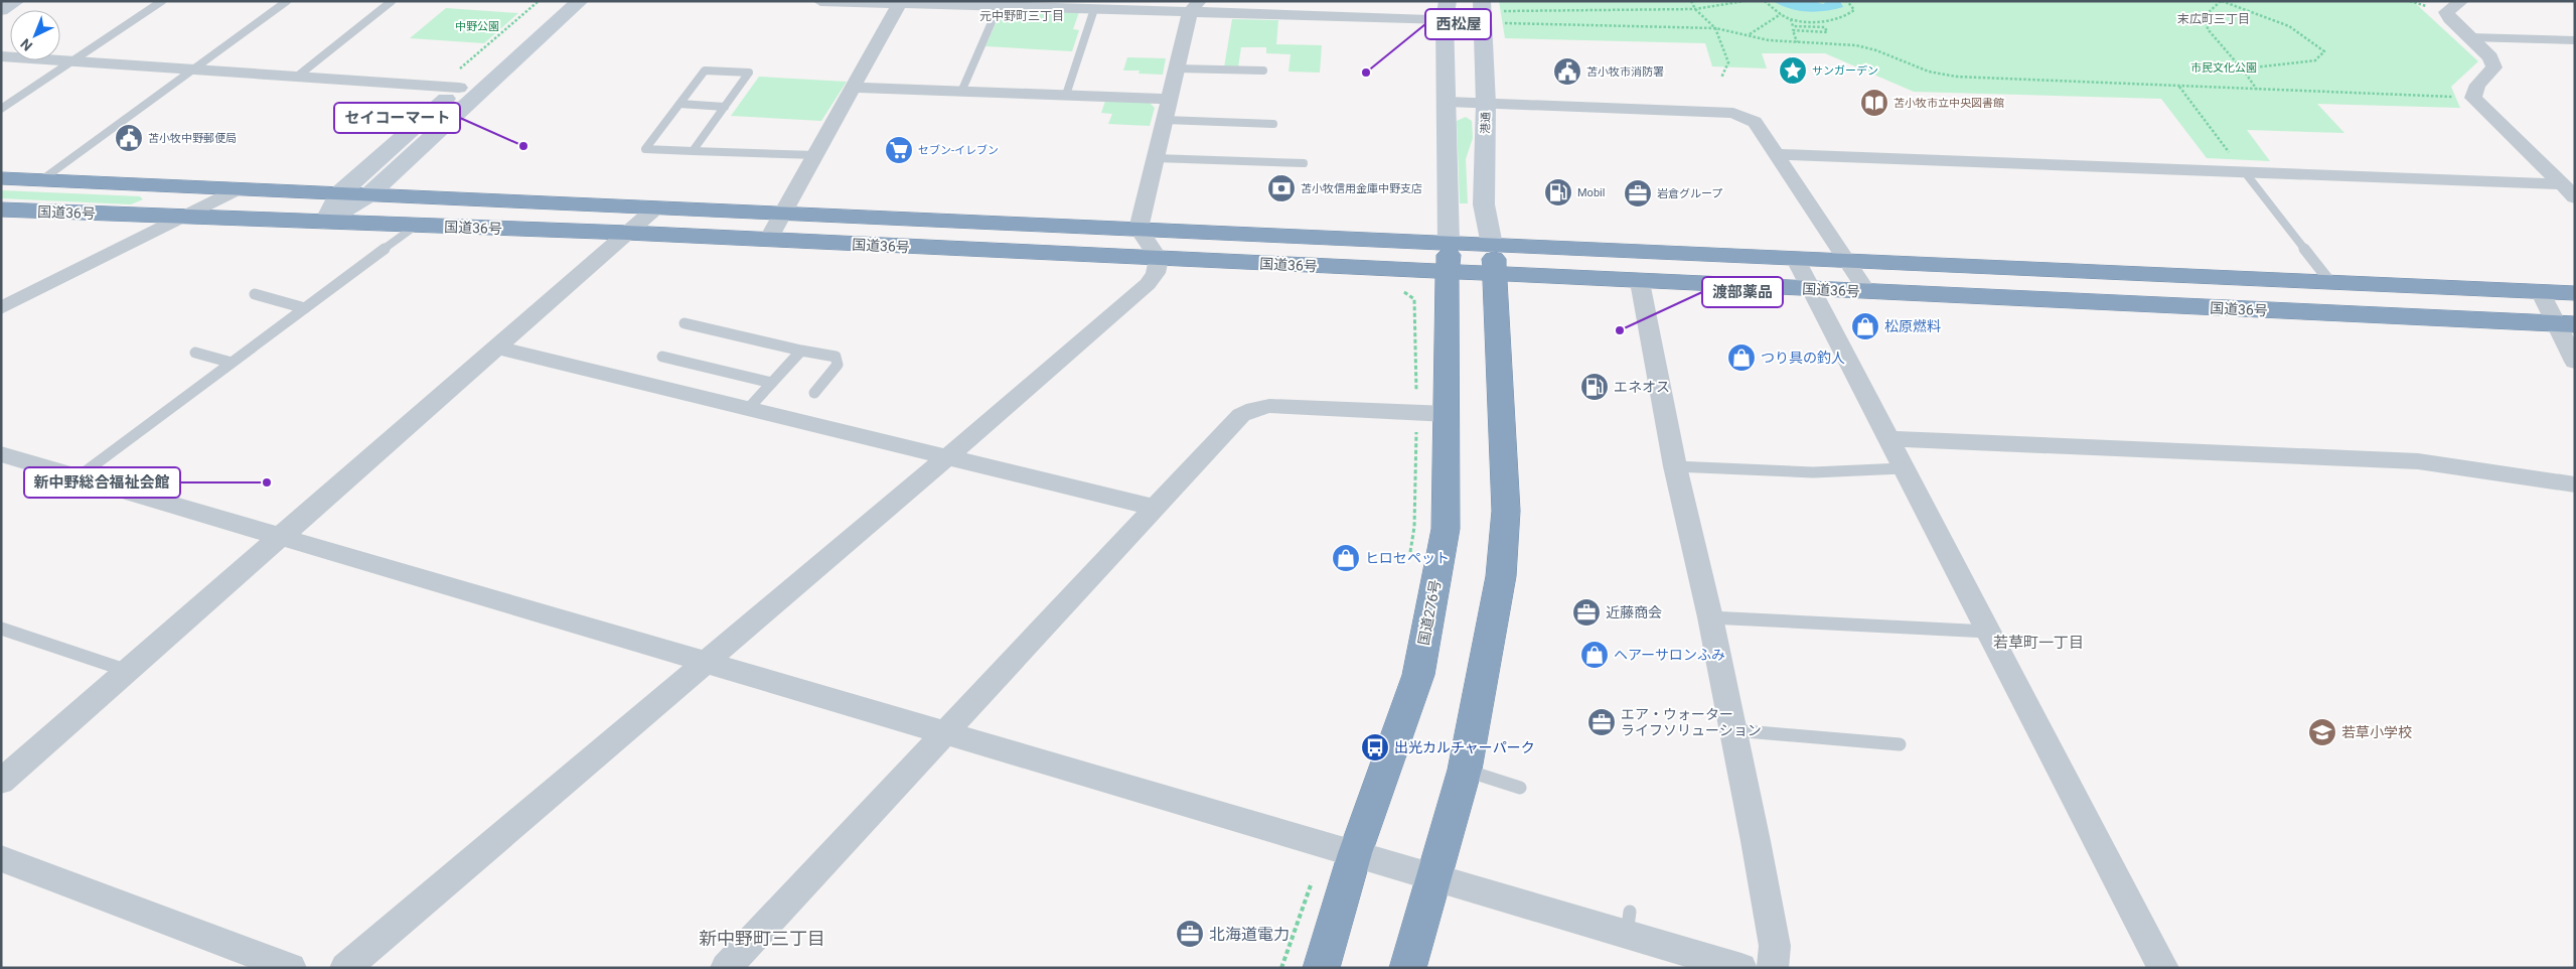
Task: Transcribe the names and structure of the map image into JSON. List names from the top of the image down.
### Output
{
  "streets": {
    "highway": ["国道36号", "国道276号"],
    "street": ["港通"]
  },
  "crossings": [
    ["港通", "国道36号"],
    ["国道36号", "国道276号"]
  ],
  "districts": [
    "元中野町三丁目",
    "末広町三丁目",
    "若草町一丁目",
    "新中野町三丁目"
  ],
  "parks": ["中野公園", "市民文化公園"],
  "places": {
    "place": ["サンガーデン"],
    "public building": ["苫小牧市消防署", "苫小牧中野郵便局"],
    "other": [
      "西松屋",
      "セイコーマート",
      "渡部薬品",
      "新中野総合福祉会館"
    ],
    "library": ["苫小牧市立中央図書館"],
    "supermarket": ["セブン-イレブン"],
    "bank": ["苫小牧信用金庫中野支店"],
    "fuel station": ["Mobil", "エネオス"],
    "office": [
      "岩倉グループ",
      "近藤商会",
      "エア・ウォーター ライフソリューション",
      "北海道電力"
    ],
    "shop": [
      "松原燃料",
      "つり具の釣人",
      "ヒロセペット",
      "ヘアーサロンふみ"
    ],
    "school or university": ["若草小学校"],
    "bus stop": ["出光カルチャーパーク"]
  },
  "north": "bottom left"
}
